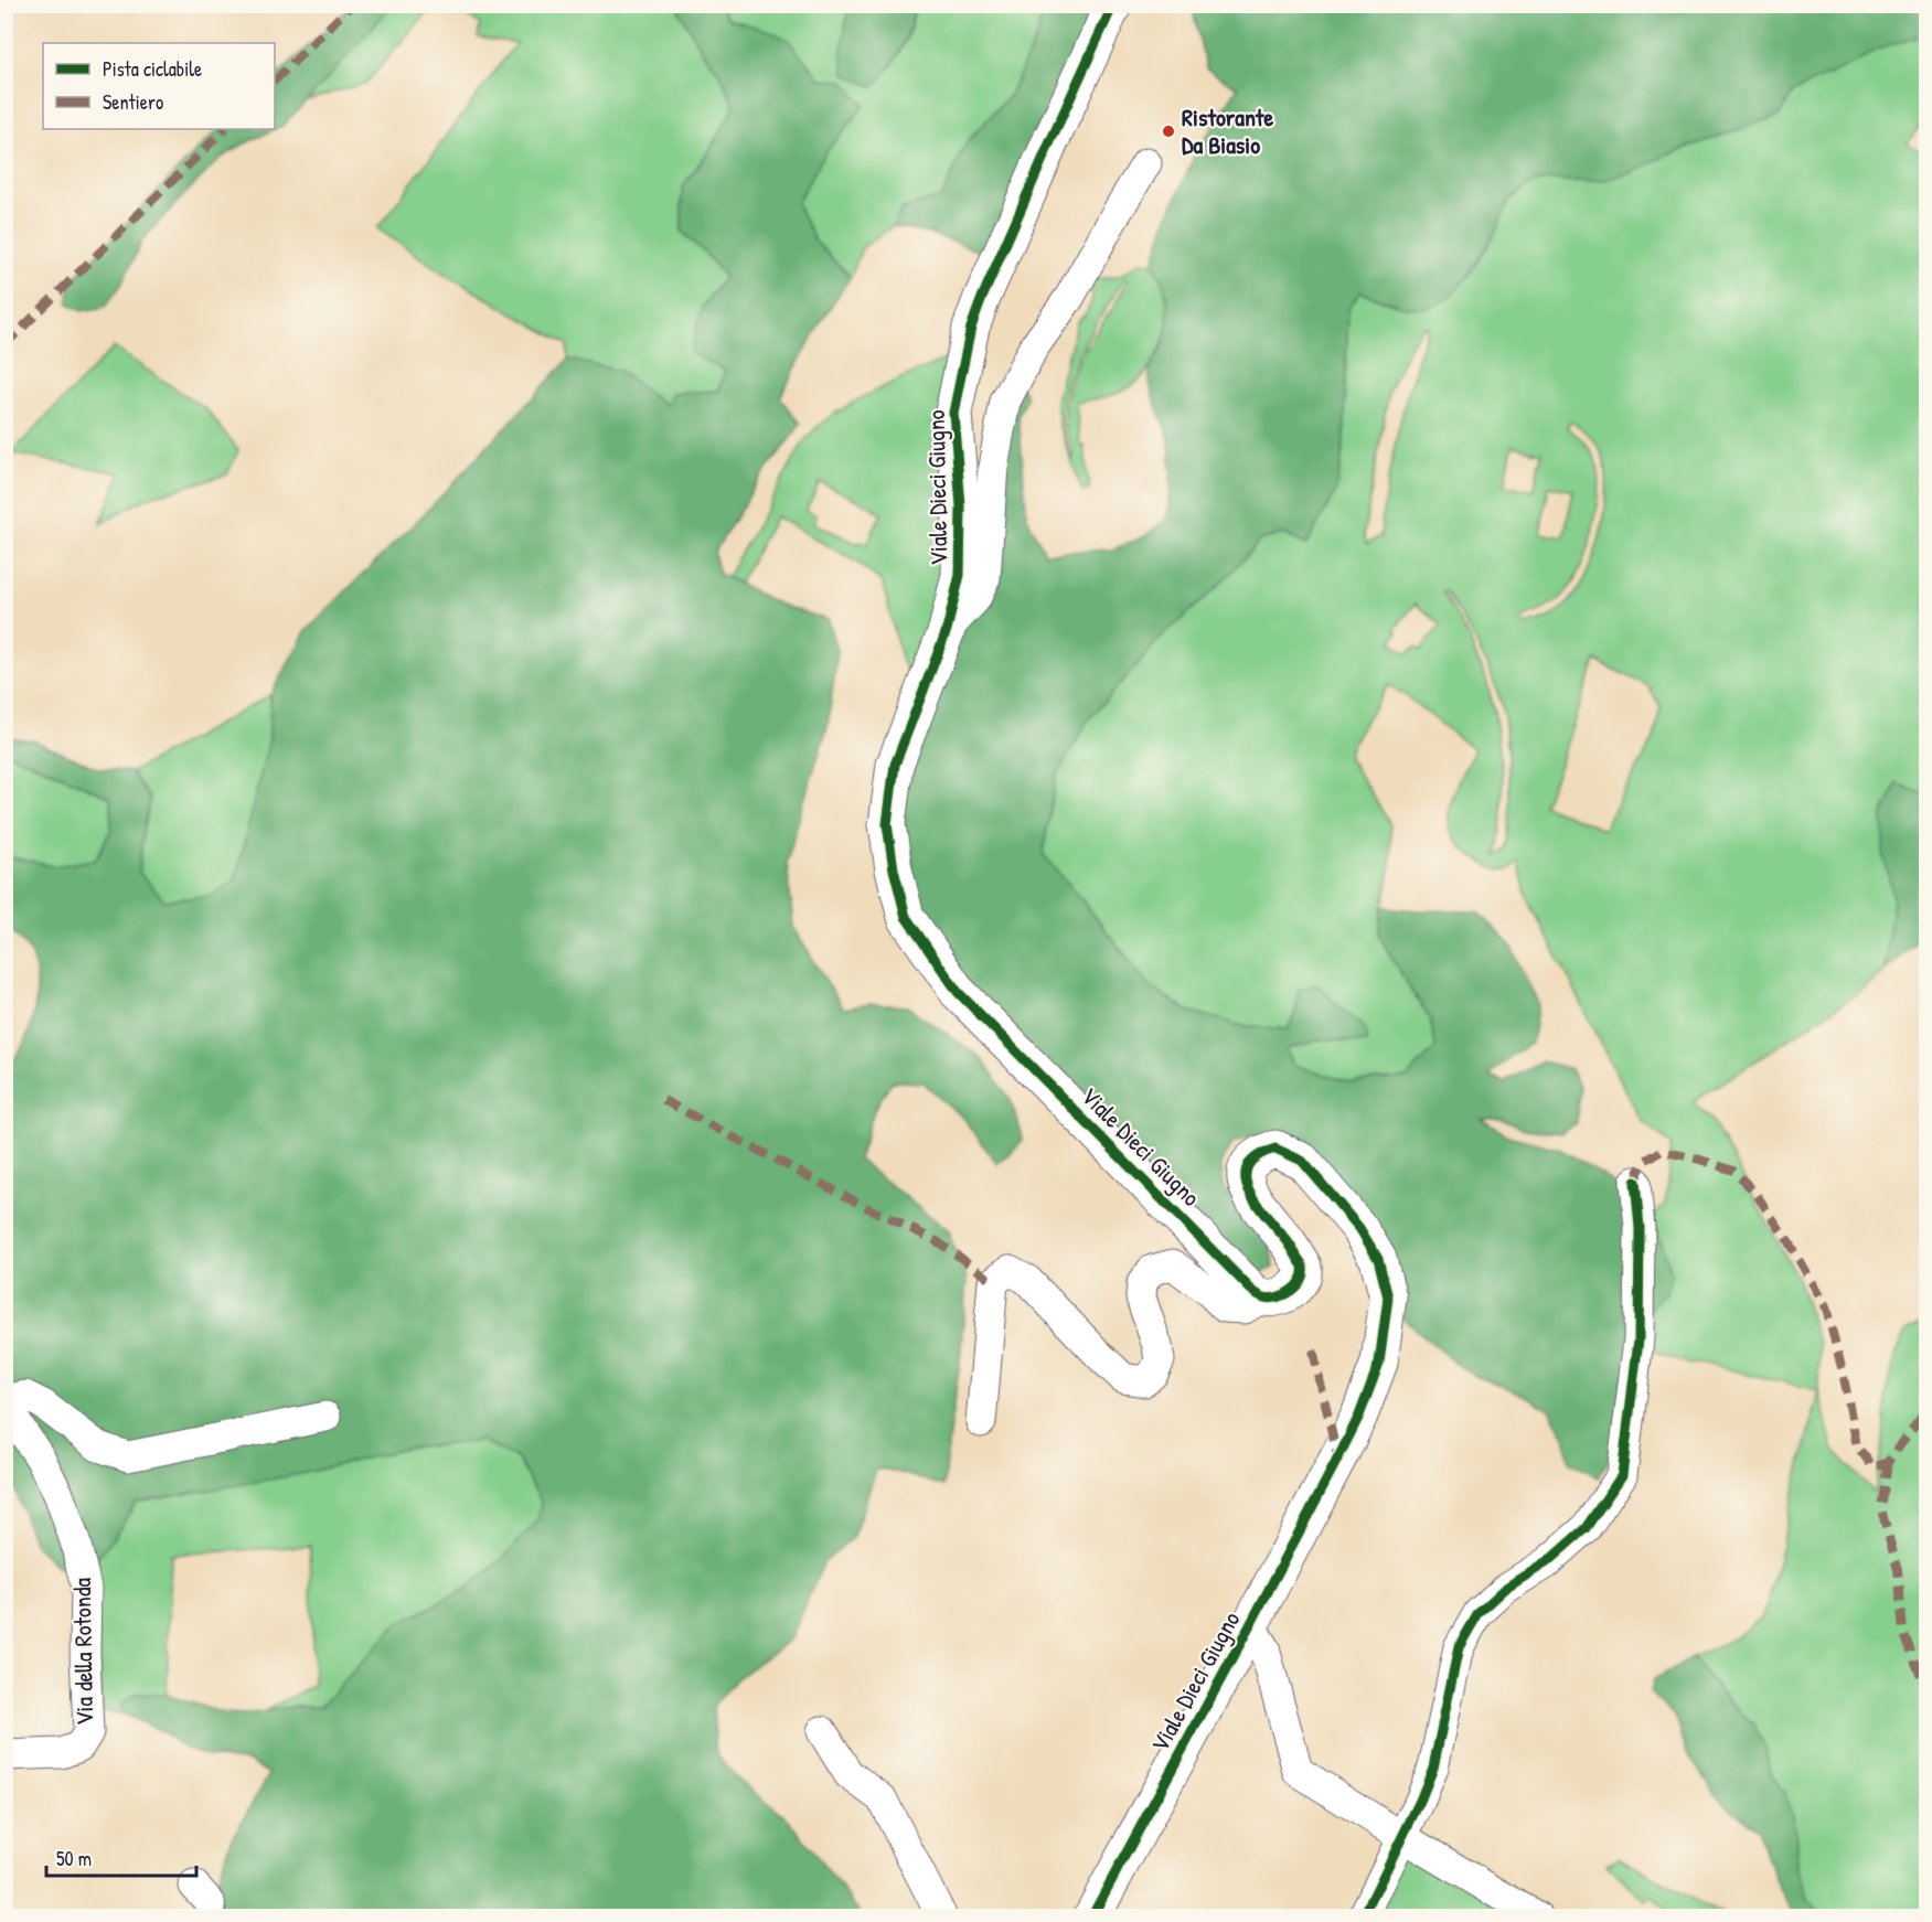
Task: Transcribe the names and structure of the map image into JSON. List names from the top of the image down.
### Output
{
  "streets": {
    "main road": ["Viale Dieci Giugno"],
    "street": ["Via della Rotonda"]
  },
  "places": ["Ristorante Da Biasio"],
  "legend": ["Pista ciclabile", "Sentiero"],
  "scale_bar": "50 m"
}
